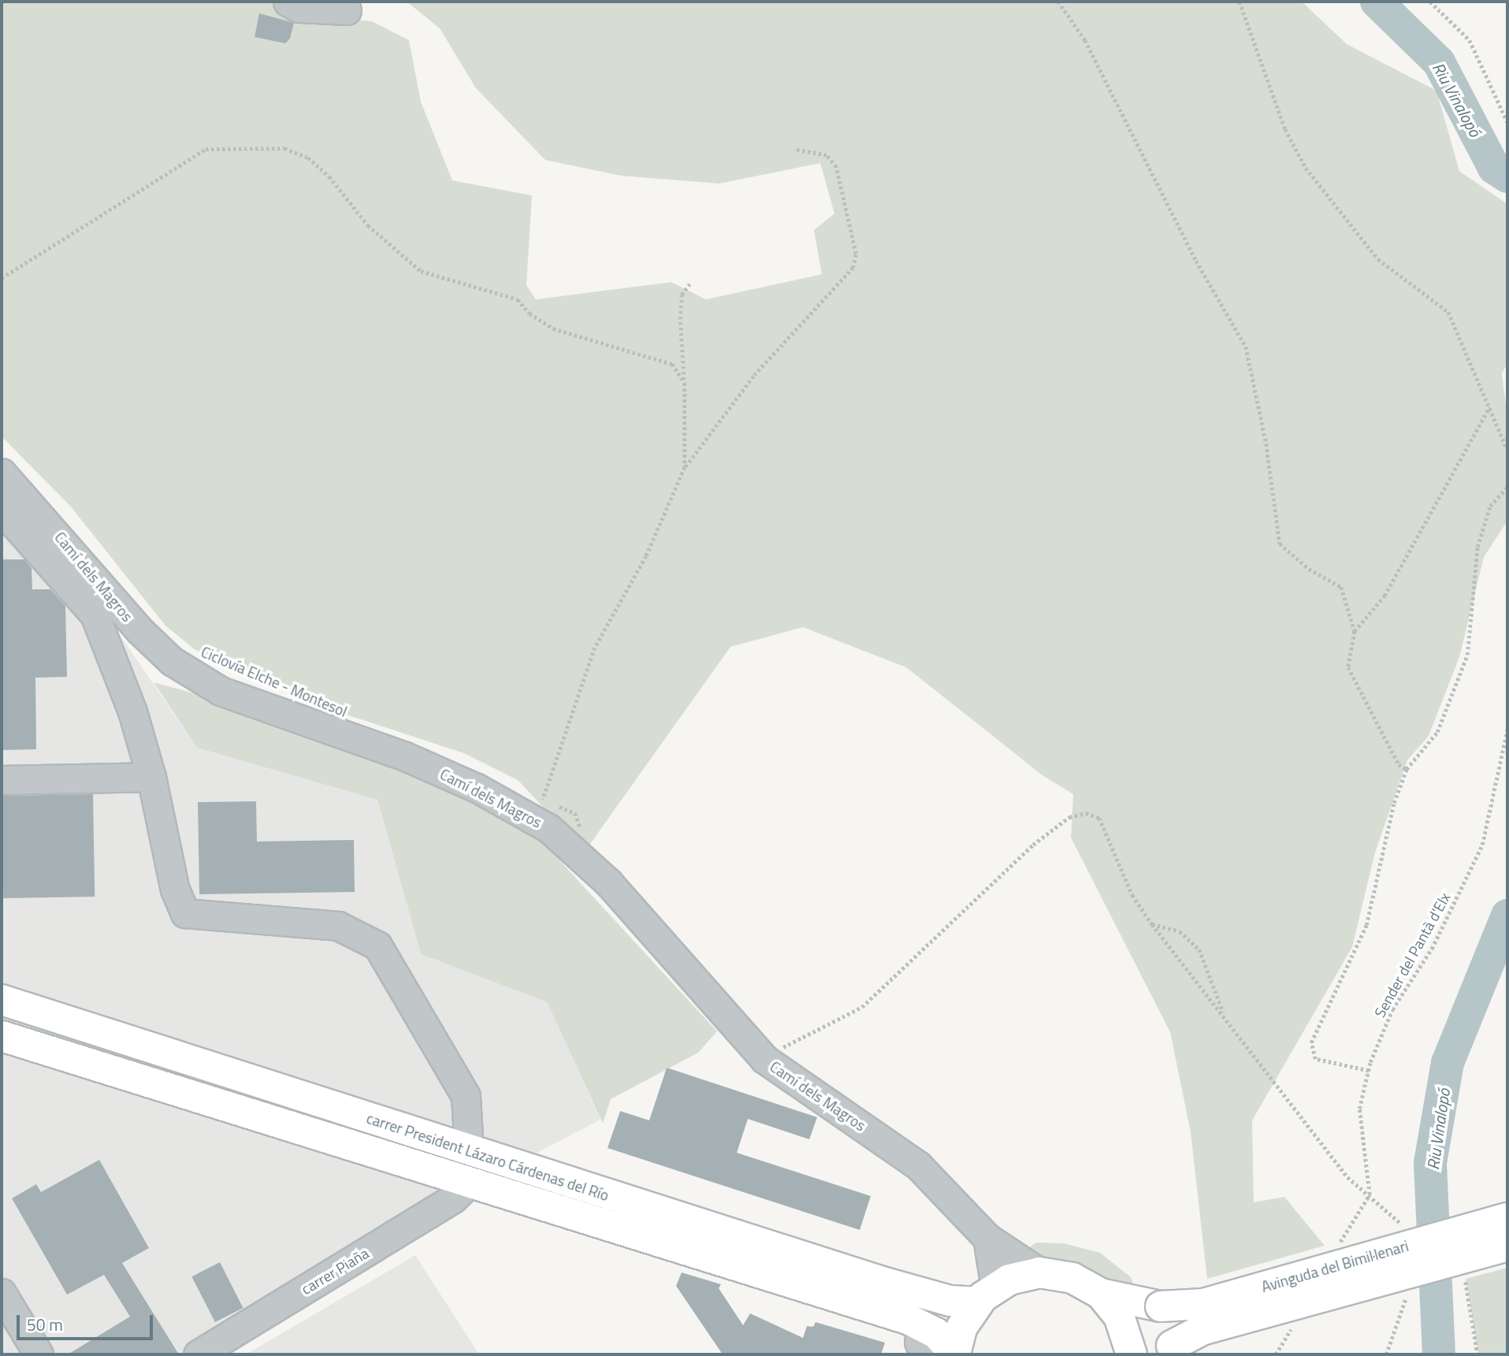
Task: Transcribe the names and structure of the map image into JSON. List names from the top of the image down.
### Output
{
  "streets": {
    "main road": ["carrer President Lázaro Cárdenas del Río", "Avinguda del Bimil·lenari"],
    "street": ["Camí dels Magros", "carrer Piaña"],
    "path": ["Sender del Pantà d'Elx"]
  },
  "crossings": [
    ["carrer President Lázaro Cárdenas del Río", "carrer Piaña"]
  ],
  "water": ["Riu Vinalopó"],
  "scale_bar": "50 m"
}
